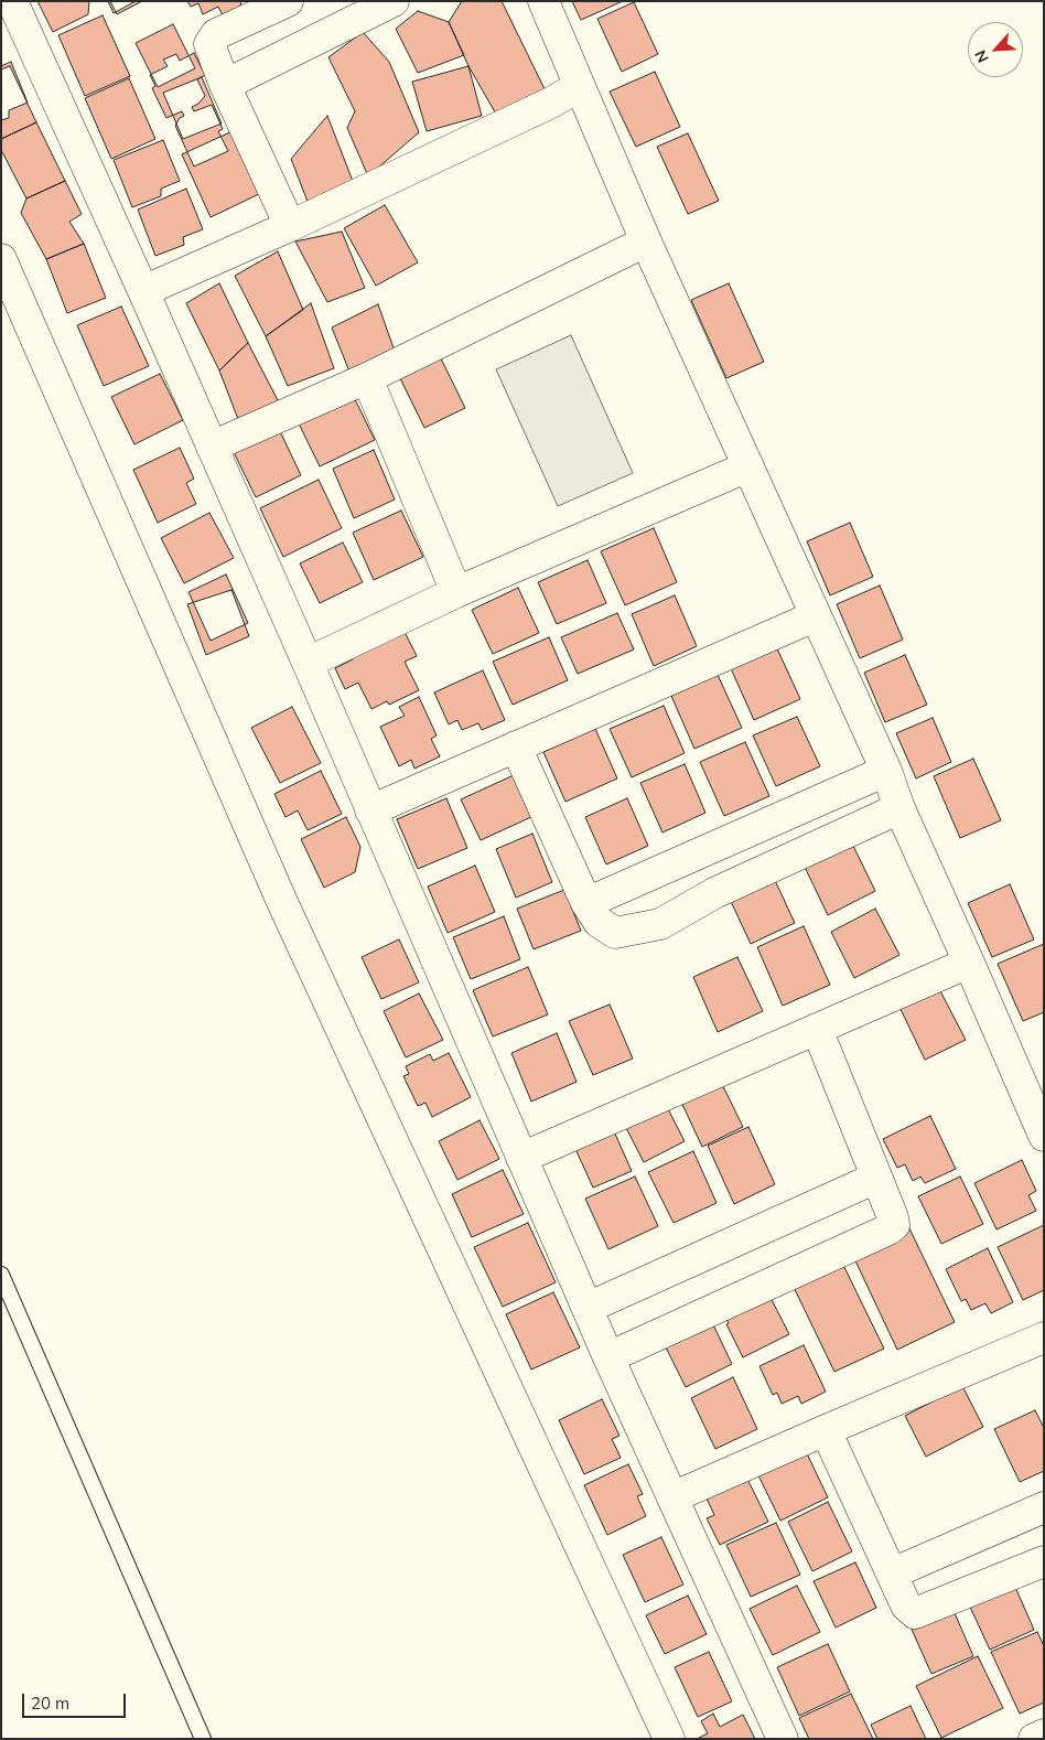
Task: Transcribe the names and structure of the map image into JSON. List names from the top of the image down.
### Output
{
  "scale_bar": "20 m",
  "north": "bottom left"
}
